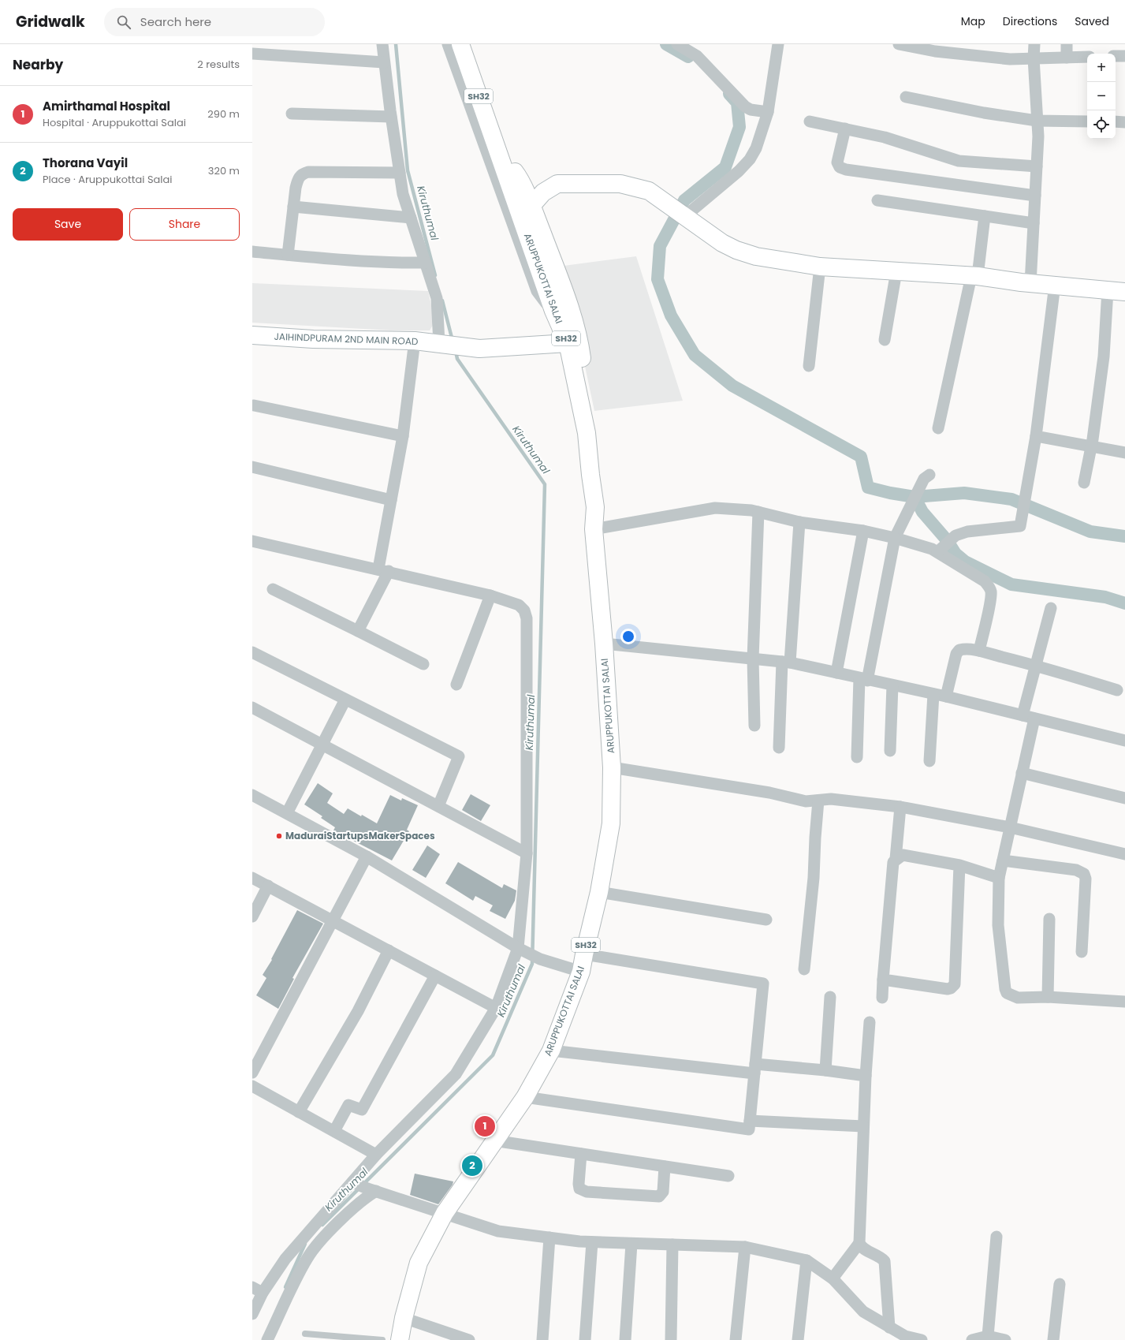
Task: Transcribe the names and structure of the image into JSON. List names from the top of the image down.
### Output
{
  "streets": {
    "main road": ["SH32", "ARUPPUKOTTAI SALAI", "JAIHINDPURAM 2ND MAIN ROAD"]
  },
  "crossings": [
    ["ARUPPUKOTTAI SALAI", "JAIHINDPURAM 2ND MAIN ROAD"]
  ],
  "water": ["Kiruthumal"],
  "places": ["MaduraiStartupsMakerSpaces"],
  "page": {
    "header": "Gridwalk",
    "search": "Search here",
    "nav": ["Map", "Directions", "Saved"],
    "heading": ["Nearby", "2 results"],
    "map_buttons": ["+", "−"],
    "list": [
      {
        "mark": "1",
        "name": "Amirthamal Hospital",
        "note": "Hospital · Aruppukottai Salai",
        "value": "290 m"
      },
      {
        "mark": "2",
        "name": "Thorana Vayil",
        "note": "Place · Aruppukottai Salai",
        "value": "320 m"
      }
    ],
    "buttons": ["Save", "Share"],
    "pins": ["1", "2"]
  }
}
